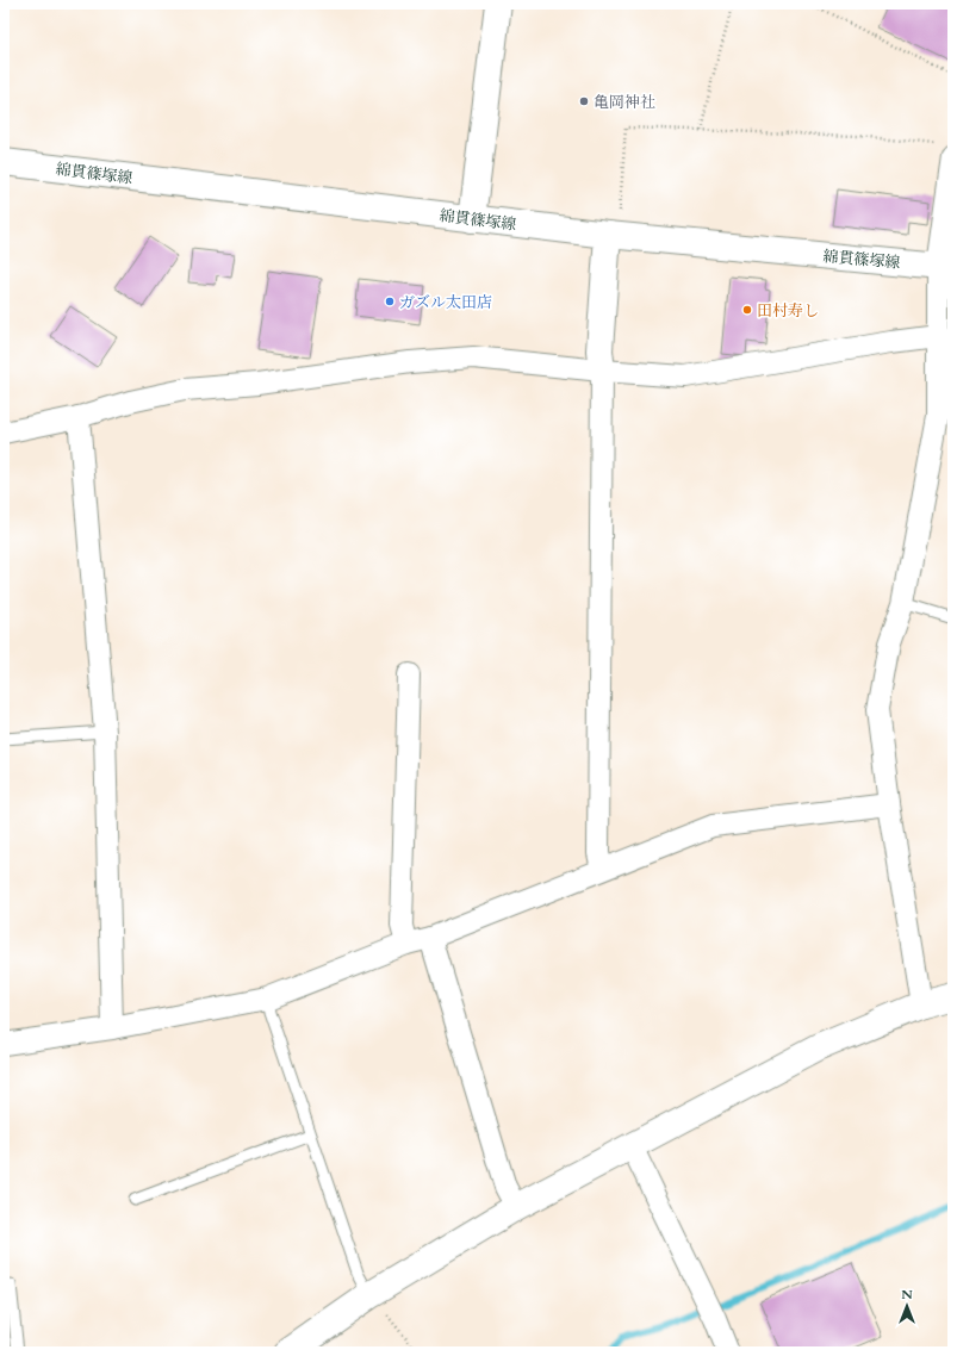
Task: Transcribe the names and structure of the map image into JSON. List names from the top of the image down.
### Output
{
  "streets": {
    "street": ["綿貫篠塚線"]
  },
  "places": ["亀岡神社", "ガズル太田店", "田村寿し"],
  "north": "top"
}
